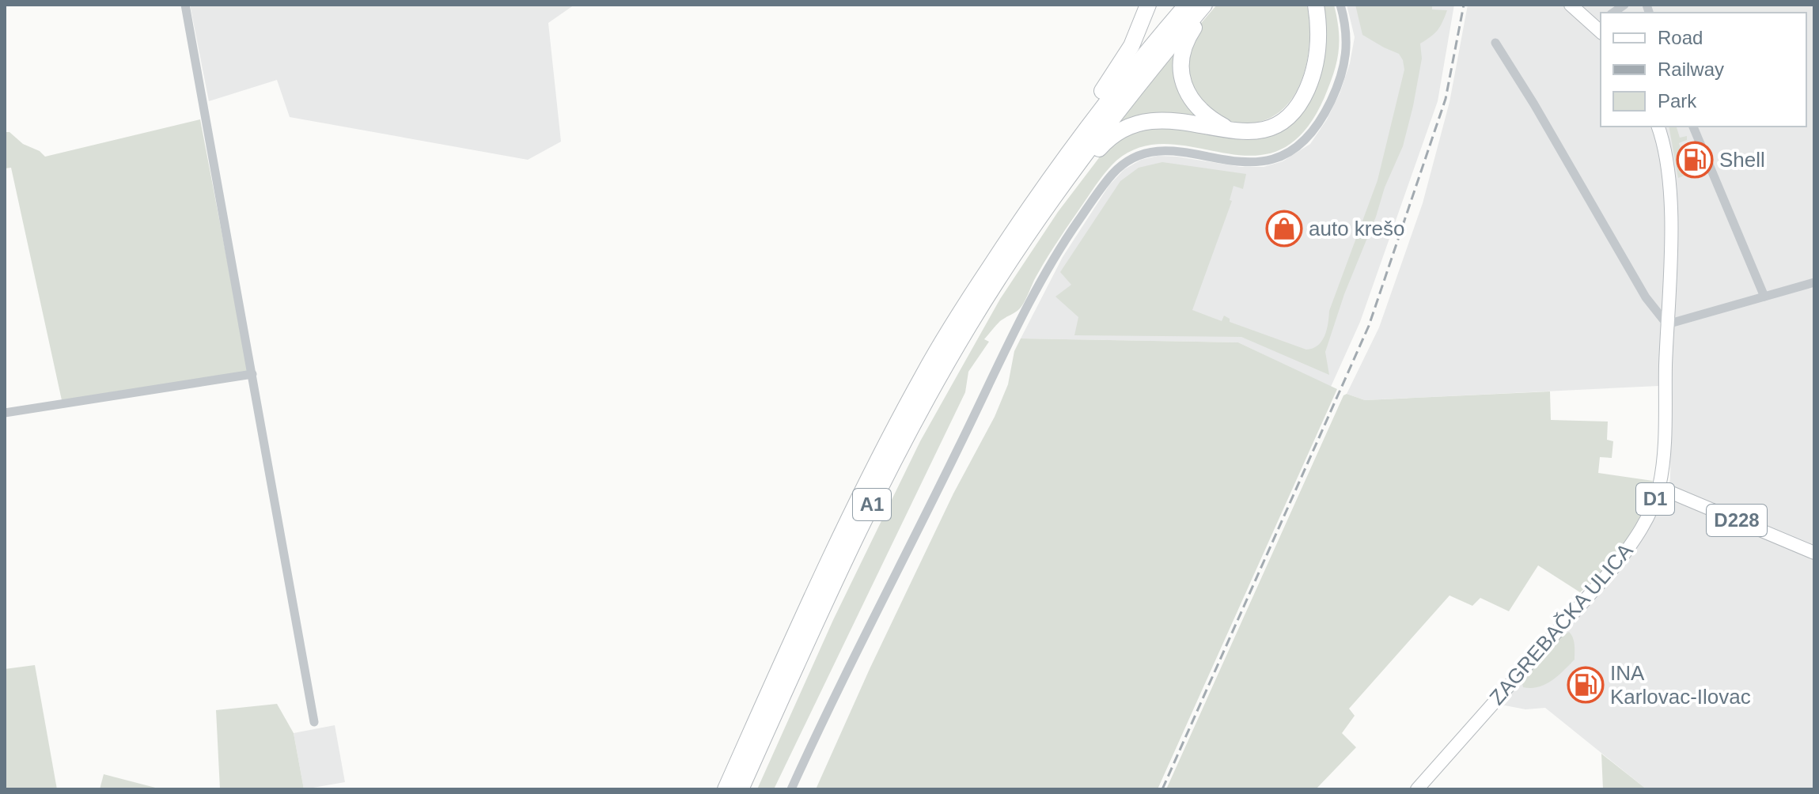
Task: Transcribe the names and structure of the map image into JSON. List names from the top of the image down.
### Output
{
  "streets": {
    "highway": ["A1"],
    "main road": ["D1", "D228", "ZAGREBAČKA ULICA"]
  },
  "crossings": [
    ["D228", "ZAGREBAČKA ULICA"]
  ],
  "places": {
    "fuel station": ["Shell", "INA Karlovac-Ilovac"],
    "shop": ["auto krešo"]
  },
  "legend": ["Road", "Railway", "Park"]
}
